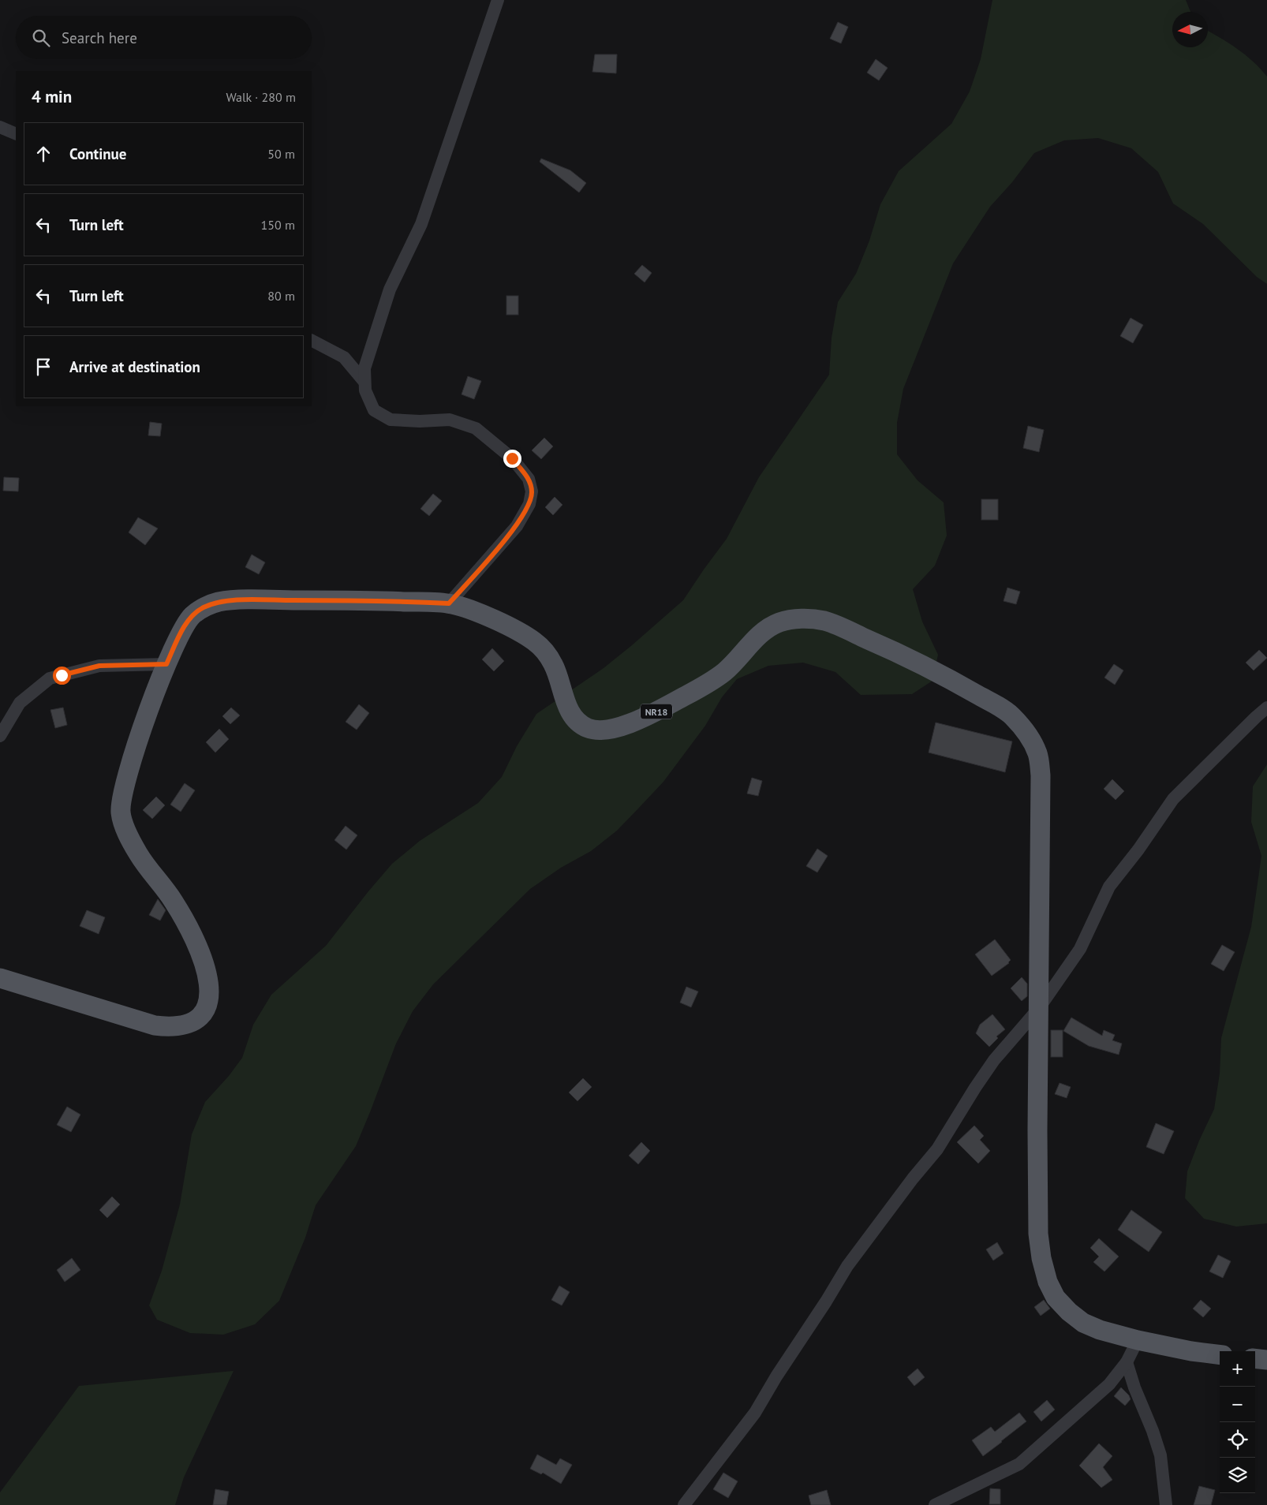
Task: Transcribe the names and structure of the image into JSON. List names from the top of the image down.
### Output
{
  "streets": {
    "main road": ["NR18"]
  },
  "north": "left",
  "page": {
    "search": "Search here",
    "heading": ["4 min", "Walk · 280 m"],
    "list": [
      ["Continue", "50 m"],
      ["Turn left", "150 m"],
      ["Turn left", "80 m"],
      "Arrive at destination"
    ],
    "map_buttons": ["+", "−"]
  }
}
